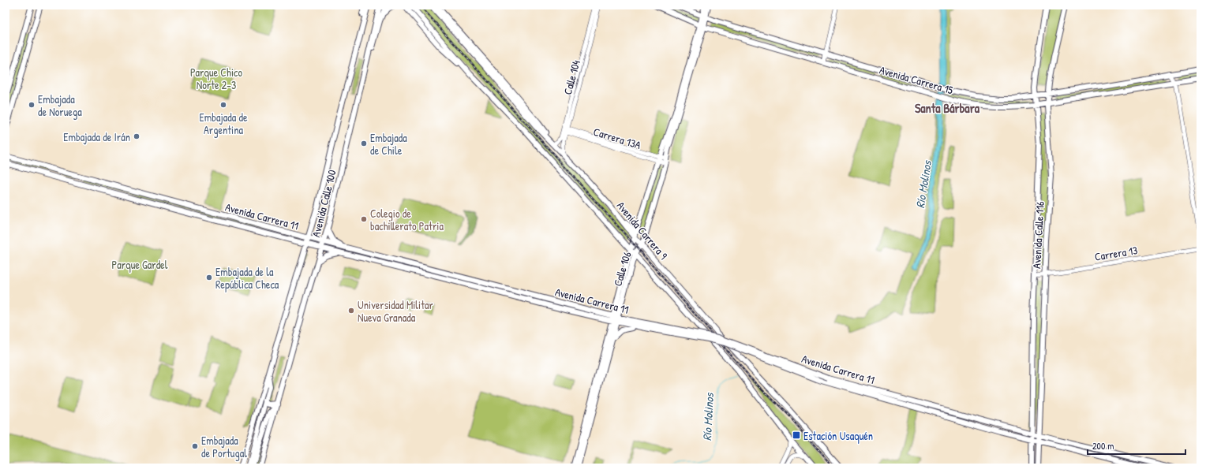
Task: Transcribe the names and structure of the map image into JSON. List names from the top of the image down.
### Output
{
  "streets": {
    "main road": [
      "Avenida Carrera 15",
      "Avenida Calle 100",
      "Avenida Carrera 11",
      "Avenida Carrera 9",
      "Avenida Calle 116",
      "Calle 106"
    ],
    "street": ["Calle 104", "Carrera 13A", "Carrera 13"]
  },
  "crossings": [
    ["Calle 104", "Carrera 13A"],
    ["Calle 104", "Avenida Carrera 9"],
    ["Avenida Carrera 15", "Avenida Calle 116"],
    ["Avenida Carrera 15", "Calle 106"],
    ["Carrera 13A", "Calle 106"],
    ["Avenida Calle 100", "Avenida Carrera 11"],
    ["Avenida Carrera 11", "Avenida Calle 116"],
    ["Avenida Carrera 11", "Calle 106"],
    ["Avenida Carrera 9", "Calle 106"],
    ["Avenida Calle 116", "Carrera 13"]
  ],
  "districts": ["Santa Bárbara"],
  "water": ["Río Molinos"],
  "parks": ["Parque Chico Norte 2-3", "Parque Gardel"],
  "places": {
    "other": [
      "Embajada de Noruega",
      "Embajada de Argentina",
      "Embajada de Irán",
      "Embajada de Chile",
      "Colegio de bachillerato Patria",
      "Embajada de la República Checa",
      "Universidad Militar Nueva Granada",
      "Embajada de Portugal"
    ],
    "transit": ["Estación Usaquén"]
  },
  "scale_bar": "200 m"
}
